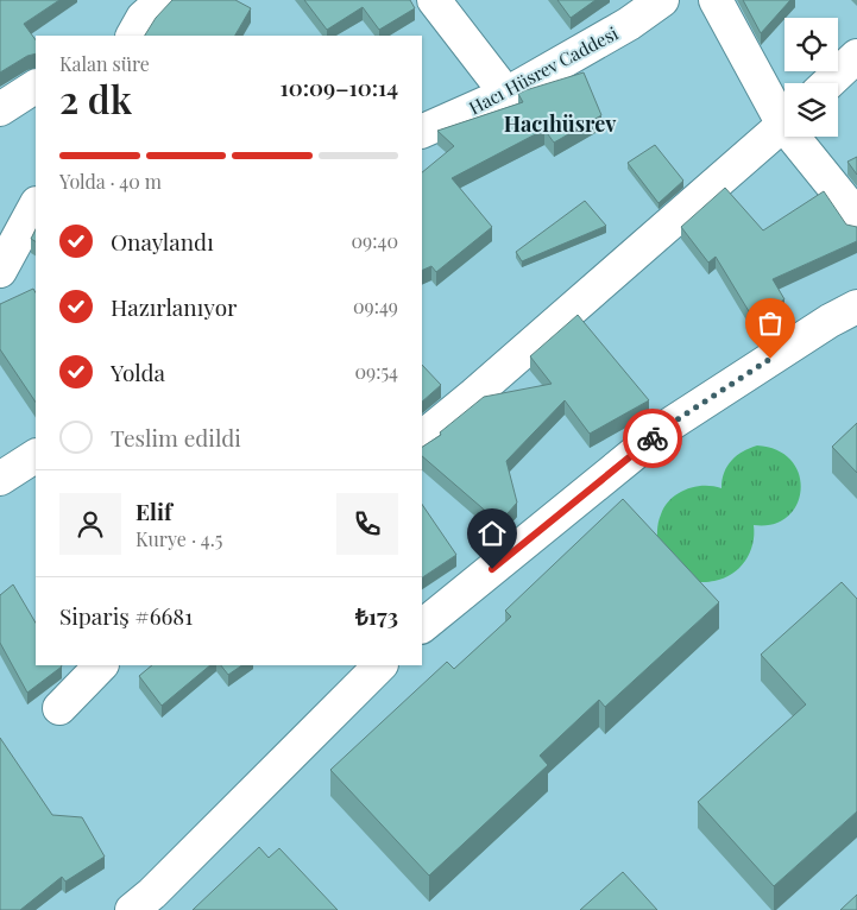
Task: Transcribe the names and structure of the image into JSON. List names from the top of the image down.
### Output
{
  "streets": {
    "street": ["Hacı Hüsrev Caddesi"]
  },
  "districts": ["Hacıhüsrev"],
  "page": {
    "heading": ["2 dk", "Kalan süre", "10:09–10:14"],
    "panel": [
      "Elif",
      "Kurye · 4.5",
      "Sipariş #6681",
      "₺173"
    ],
    "bar": "Yolda · 40 m",
    "list": [
      ["Onaylandı", "09:40"],
      ["Hazırlanıyor", "09:49"],
      ["Yolda", "09:54"],
      "Teslim edildi"
    ]
  }
}
